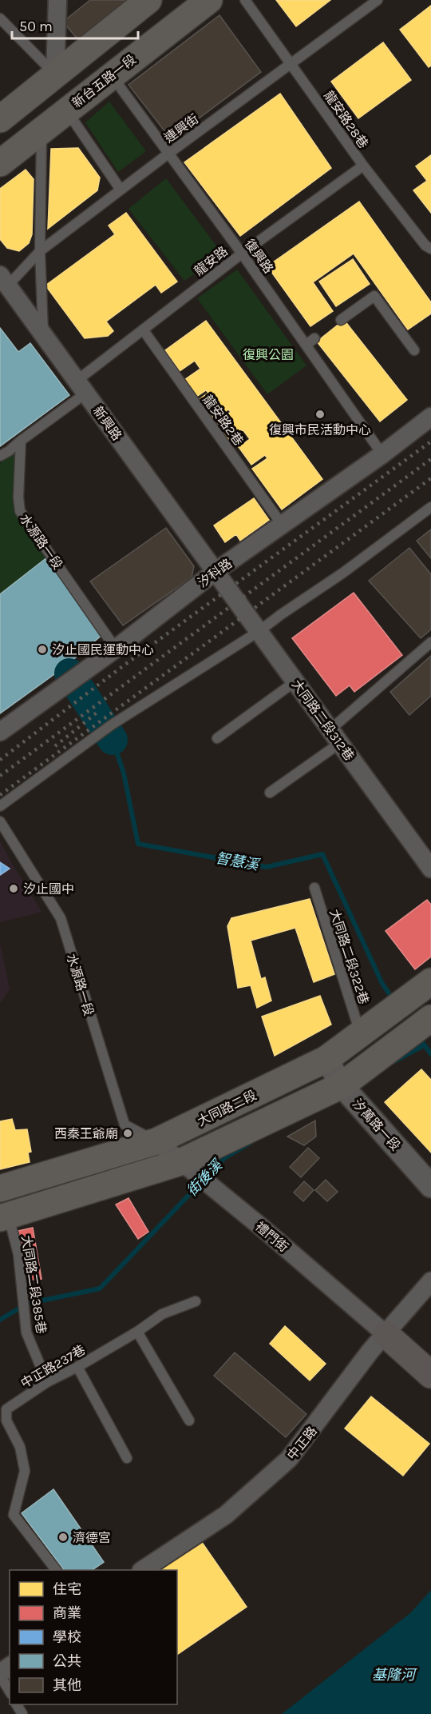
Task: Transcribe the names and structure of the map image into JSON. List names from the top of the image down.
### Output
{
  "streets": {
    "main road": ["新台五路一段", "大同路二段"],
    "street": [
      "新興路",
      "汐科路",
      "大同路二段312巷",
      "汐萬路一段",
      "禮門街",
      "中正路"
    ],
    "lane": [
      "龍安路28巷",
      "連興街",
      "復興路",
      "龍安路",
      "龍安路2巷",
      "水源路一段",
      "大同路二段322巷",
      "大同路二段385巷",
      "中正路237巷"
    ]
  },
  "crossings": [
    ["新台五路一段", "復興路"],
    ["龍安路28巷", "連興街"],
    ["龍安路28巷", "龍安路"],
    ["連興街", "復興路"],
    ["連興街", "新興路"],
    ["復興路", "龍安路"],
    ["復興路", "汐科路"],
    ["龍安路", "龍安路2巷"],
    ["龍安路", "新興路"],
    ["龍安路2巷", "汐科路"],
    ["新興路", "汐科路"],
    ["新興路", "大同路二段312巷"],
    ["水源路一段", "汐科路"],
    ["水源路一段", "大同路二段"],
    ["水源路一段", "禮門街"],
    ["汐科路", "大同路二段312巷"],
    ["大同路二段322巷", "大同路二段"],
    ["大同路二段", "汐萬路一段"],
    ["大同路二段", "禮門街"],
    ["禮門街", "中正路"],
    ["大同路二段385巷", "中正路237巷"]
  ],
  "water": ["智慧溪", "街後溪", "基隆河"],
  "parks": ["復興公園"],
  "places": [
    "復興市民活動中心",
    "汐止國民運動中心",
    "汐止國中",
    "西秦王爺廟",
    "濟德宮"
  ],
  "legend": [
    "住宅",
    "商業",
    "學校",
    "公共",
    "其他"
  ],
  "scale_bar": "50 m"
}
